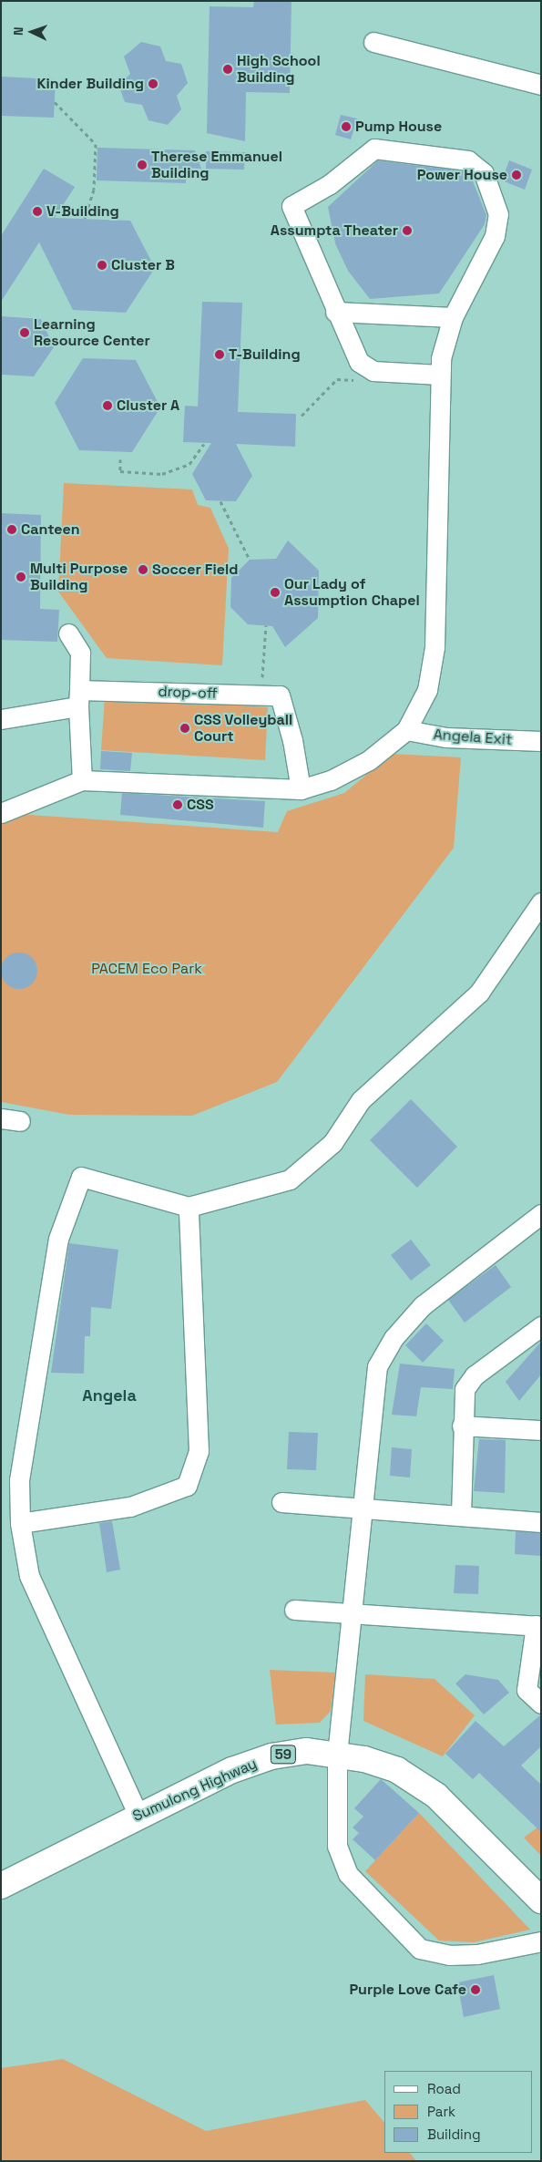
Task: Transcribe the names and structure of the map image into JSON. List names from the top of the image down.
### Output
{
  "streets": {
    "main road": ["59", "Sumulong Highway"],
    "street": ["drop-off", "Angela Exit"]
  },
  "districts": ["Angela"],
  "parks": ["PACEM Eco Park"],
  "places": [
    "High School Building",
    "Kinder Building",
    "Pump House",
    "Therese Emmanuel Building",
    "Power House",
    "V-Building",
    "Assumpta Theater",
    "Cluster B",
    "Learning Resource Center",
    "T-Building",
    "Cluster A",
    "Canteen",
    "Soccer Field",
    "Multi Purpose Building",
    "Our Lady of Assumption Chapel",
    "CSS Volleyball Court",
    "CSS",
    "Purple Love Cafe"
  ],
  "legend": ["Road", "Park", "Building"],
  "north": "left"
}
